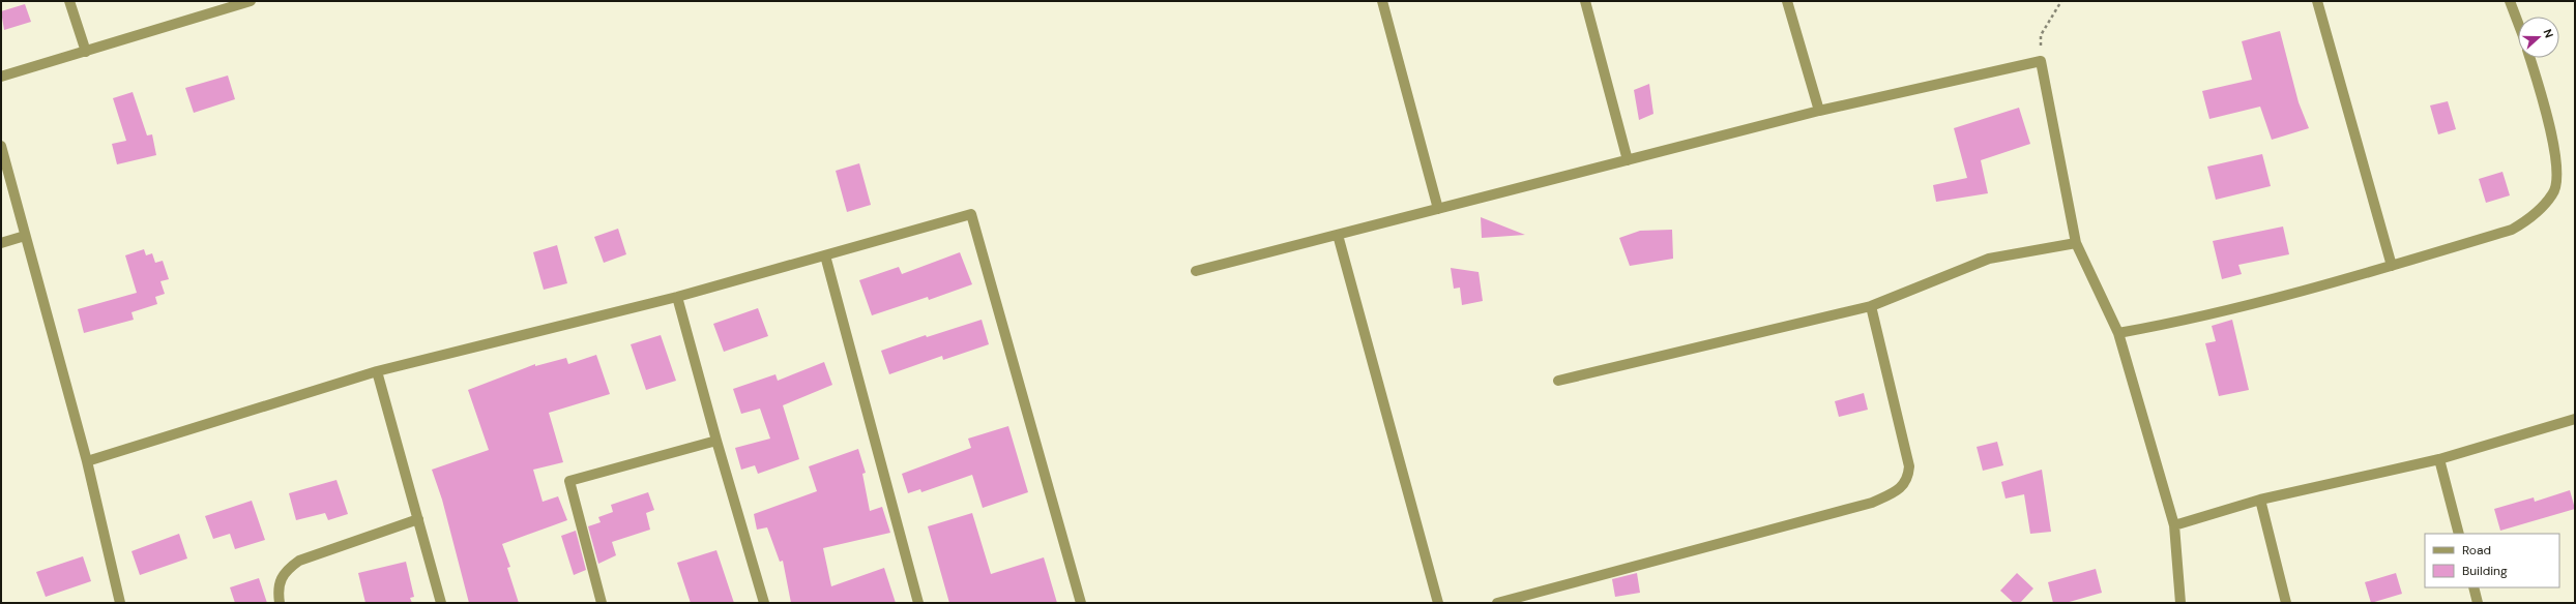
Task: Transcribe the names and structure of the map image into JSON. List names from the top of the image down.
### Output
{
  "legend": ["Road", "Building"],
  "north": "right"
}
